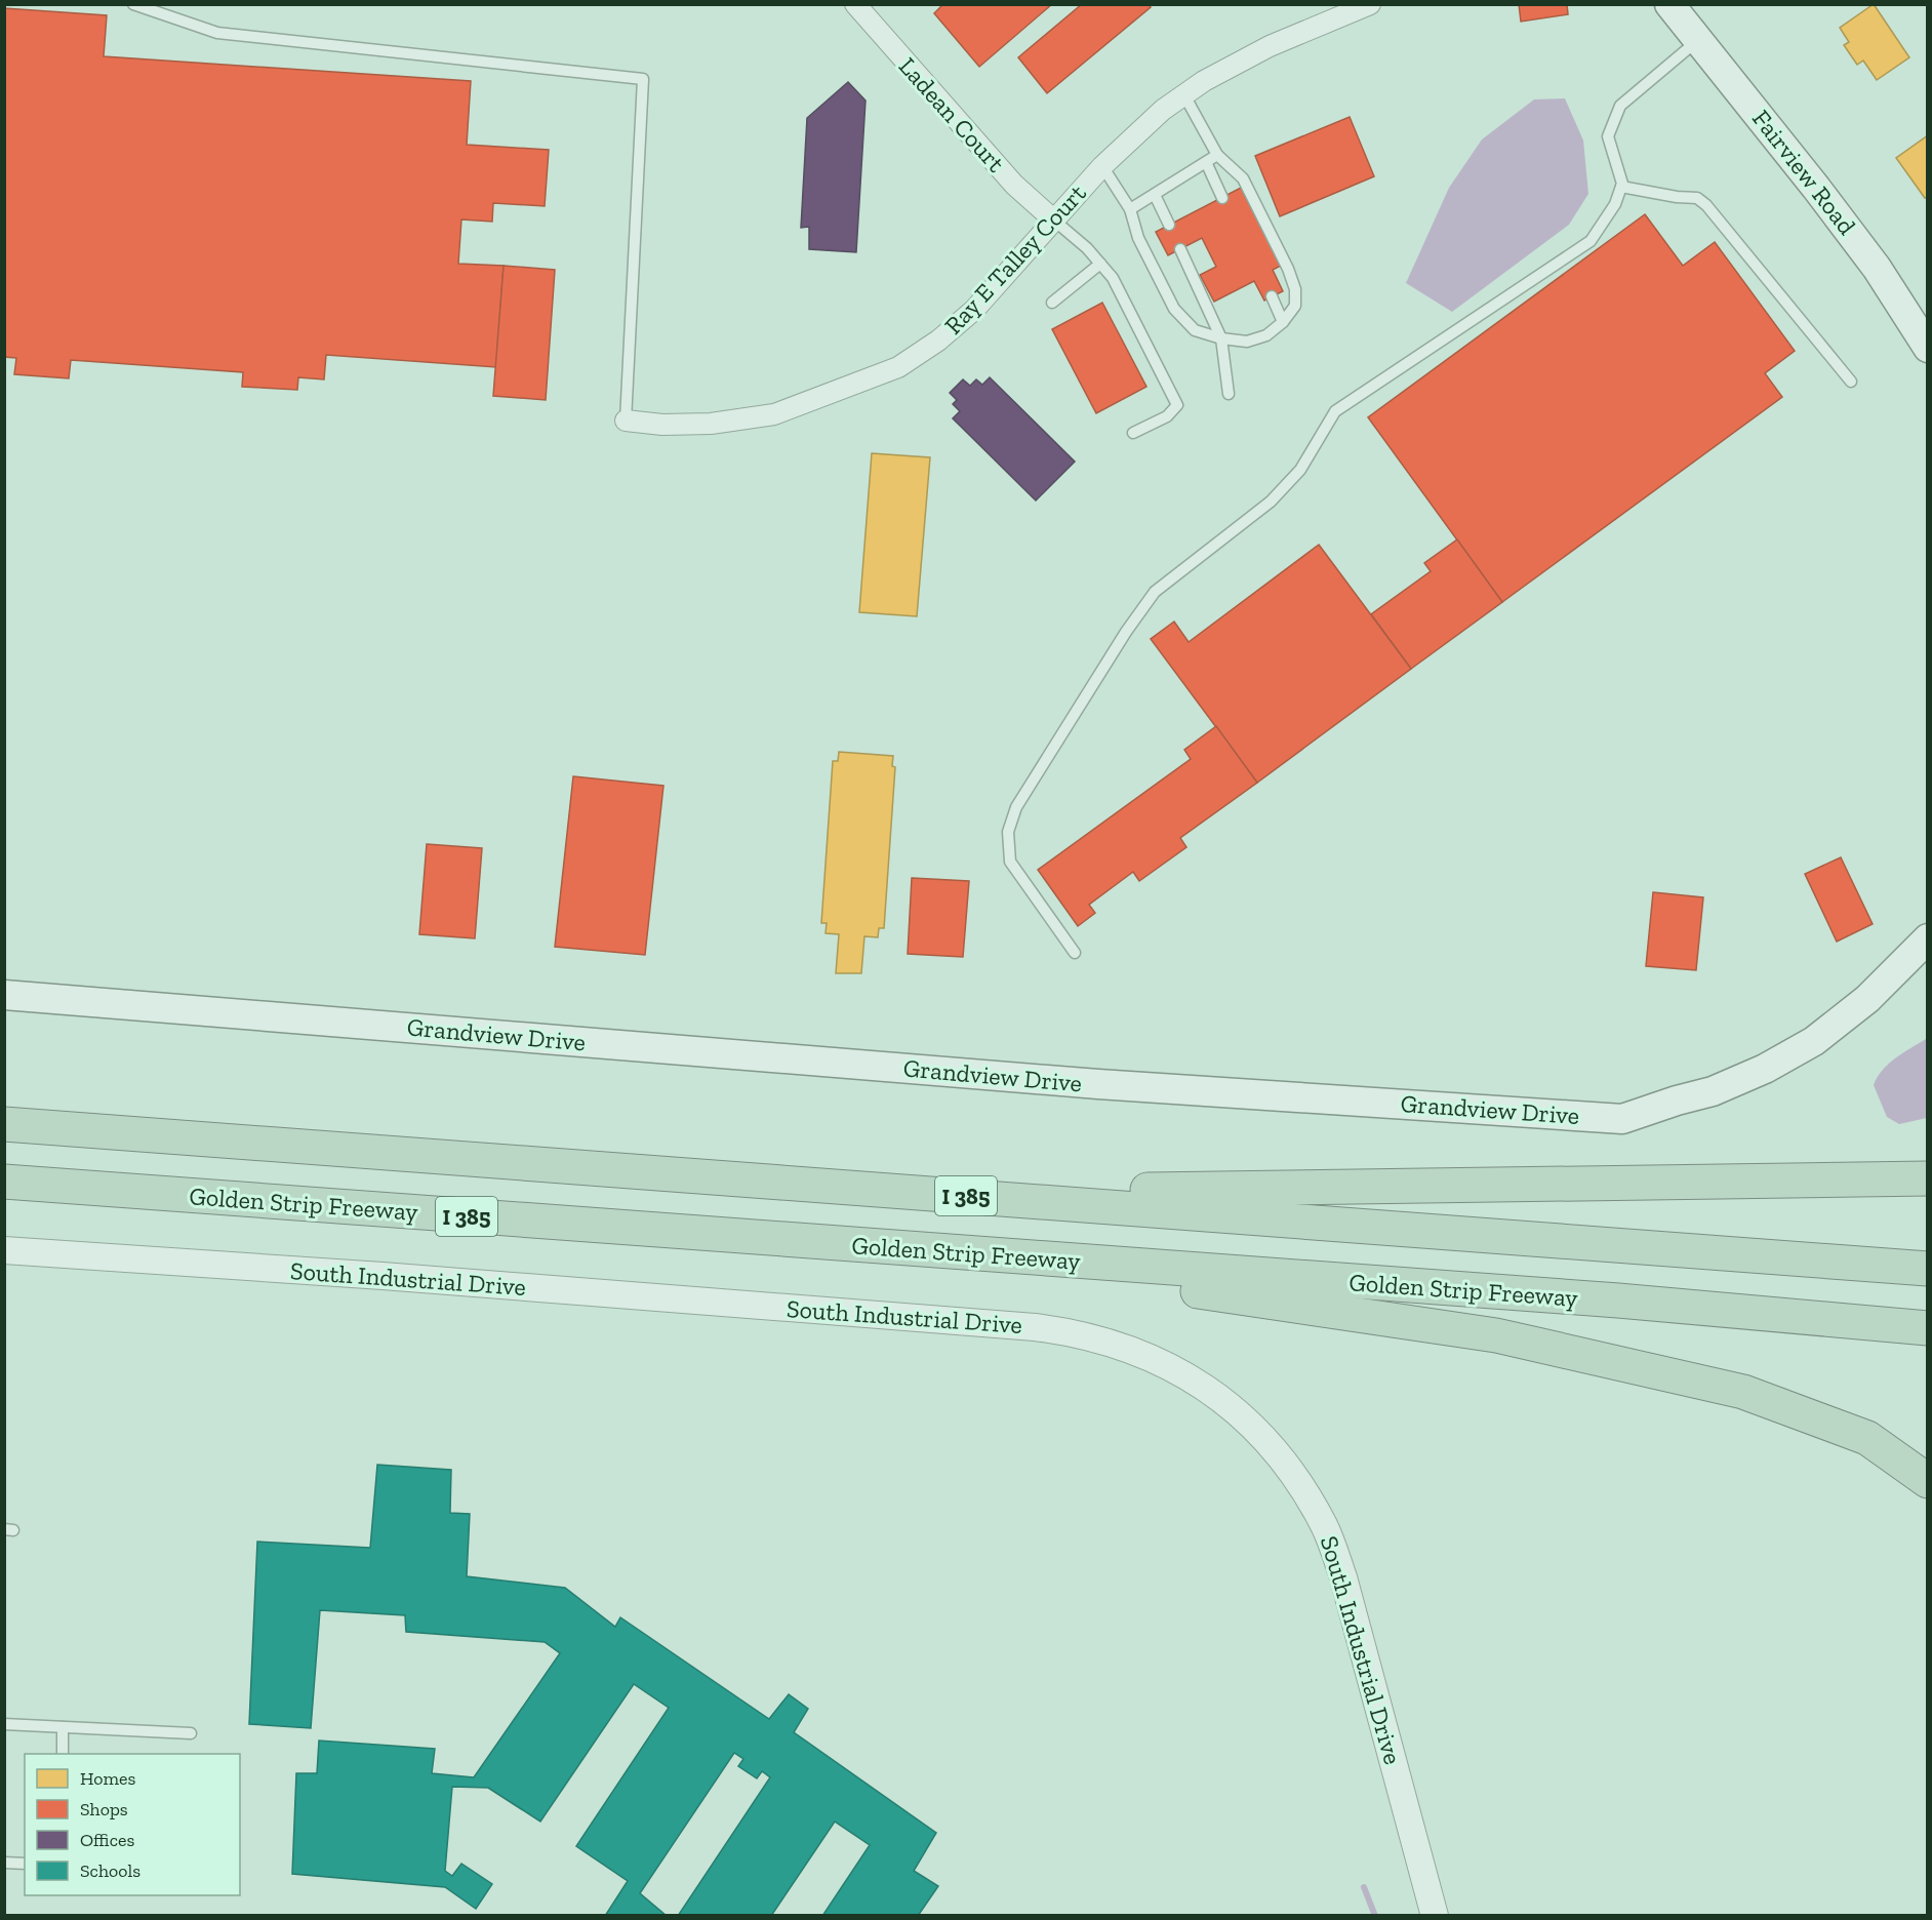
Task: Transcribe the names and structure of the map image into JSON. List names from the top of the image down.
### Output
{
  "streets": {
    "highway": ["I 385", "Golden Strip Freeway"],
    "main road": ["Fairview Road", "Grandview Drive"],
    "street": ["Ladean Court", "Ray E Talley Court", "South Industrial Drive"]
  },
  "crossings": [
    ["Ladean Court", "Ray E Talley Court"]
  ],
  "legend": [
    "Homes",
    "Shops",
    "Offices",
    "Schools"
  ]
}
